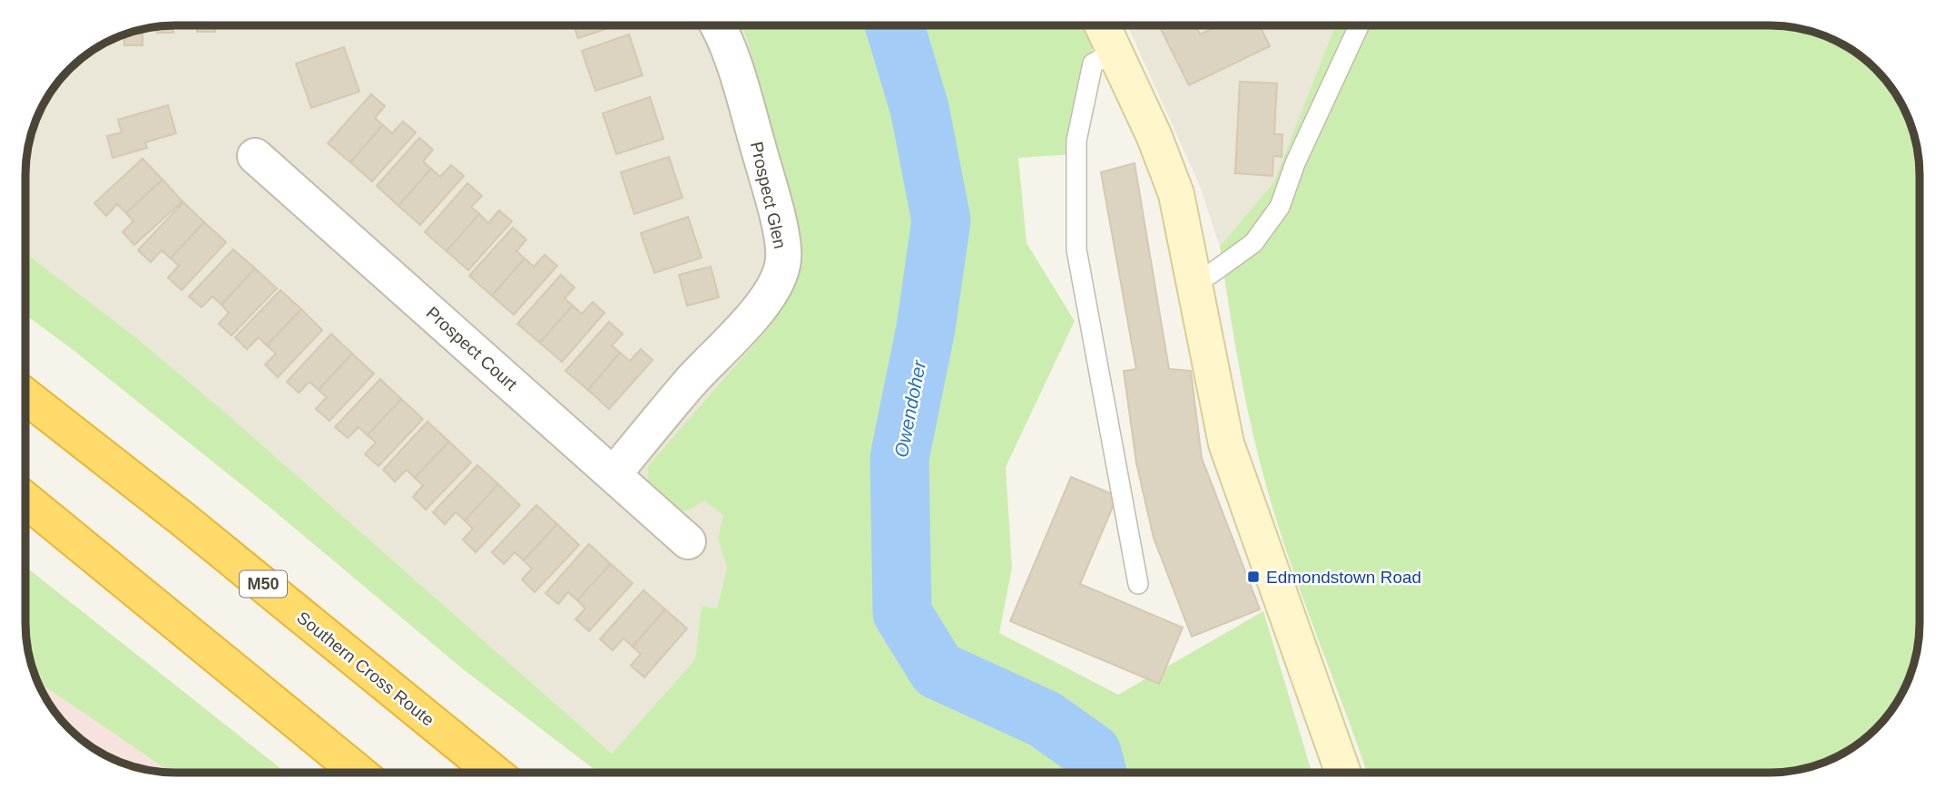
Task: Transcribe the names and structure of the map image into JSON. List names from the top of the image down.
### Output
{
  "streets": {
    "highway": ["M50", "Southern Cross Route"],
    "street": ["Prospect Glen", "Prospect Court"]
  },
  "crossings": [
    ["Prospect Glen", "Prospect Court"]
  ],
  "water": ["Owendoher"],
  "places": {
    "transit": ["Edmondstown Road"]
  }
}
